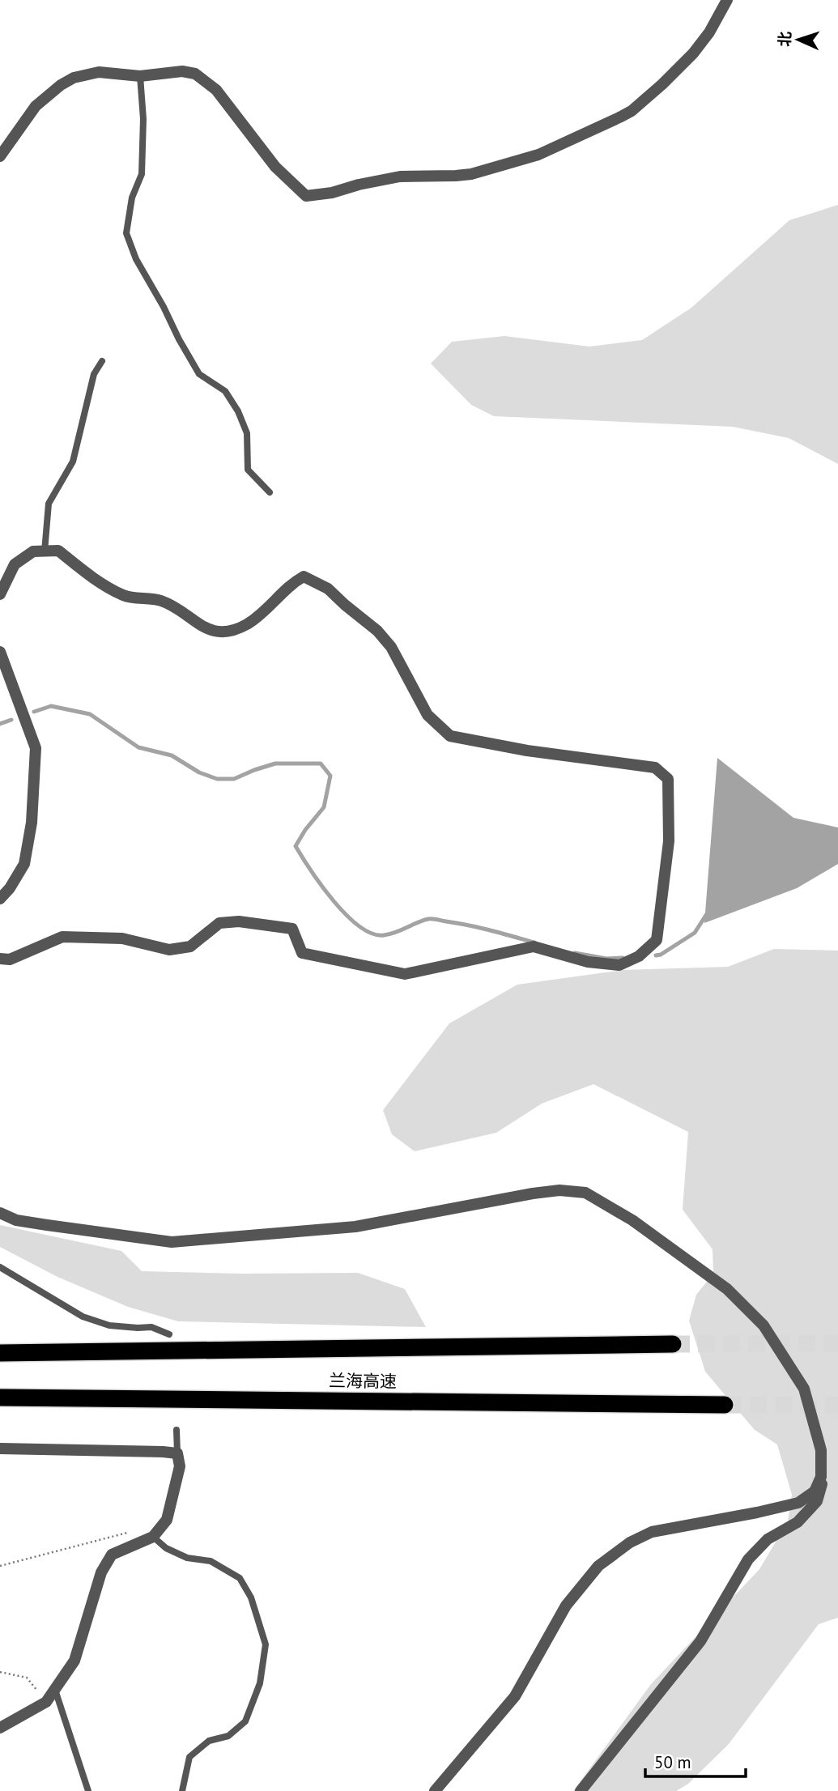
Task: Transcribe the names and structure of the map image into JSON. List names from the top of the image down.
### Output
{
  "streets": {
    "highway": ["兰海高速"]
  },
  "scale_bar": "50 m",
  "north": "left"
}
